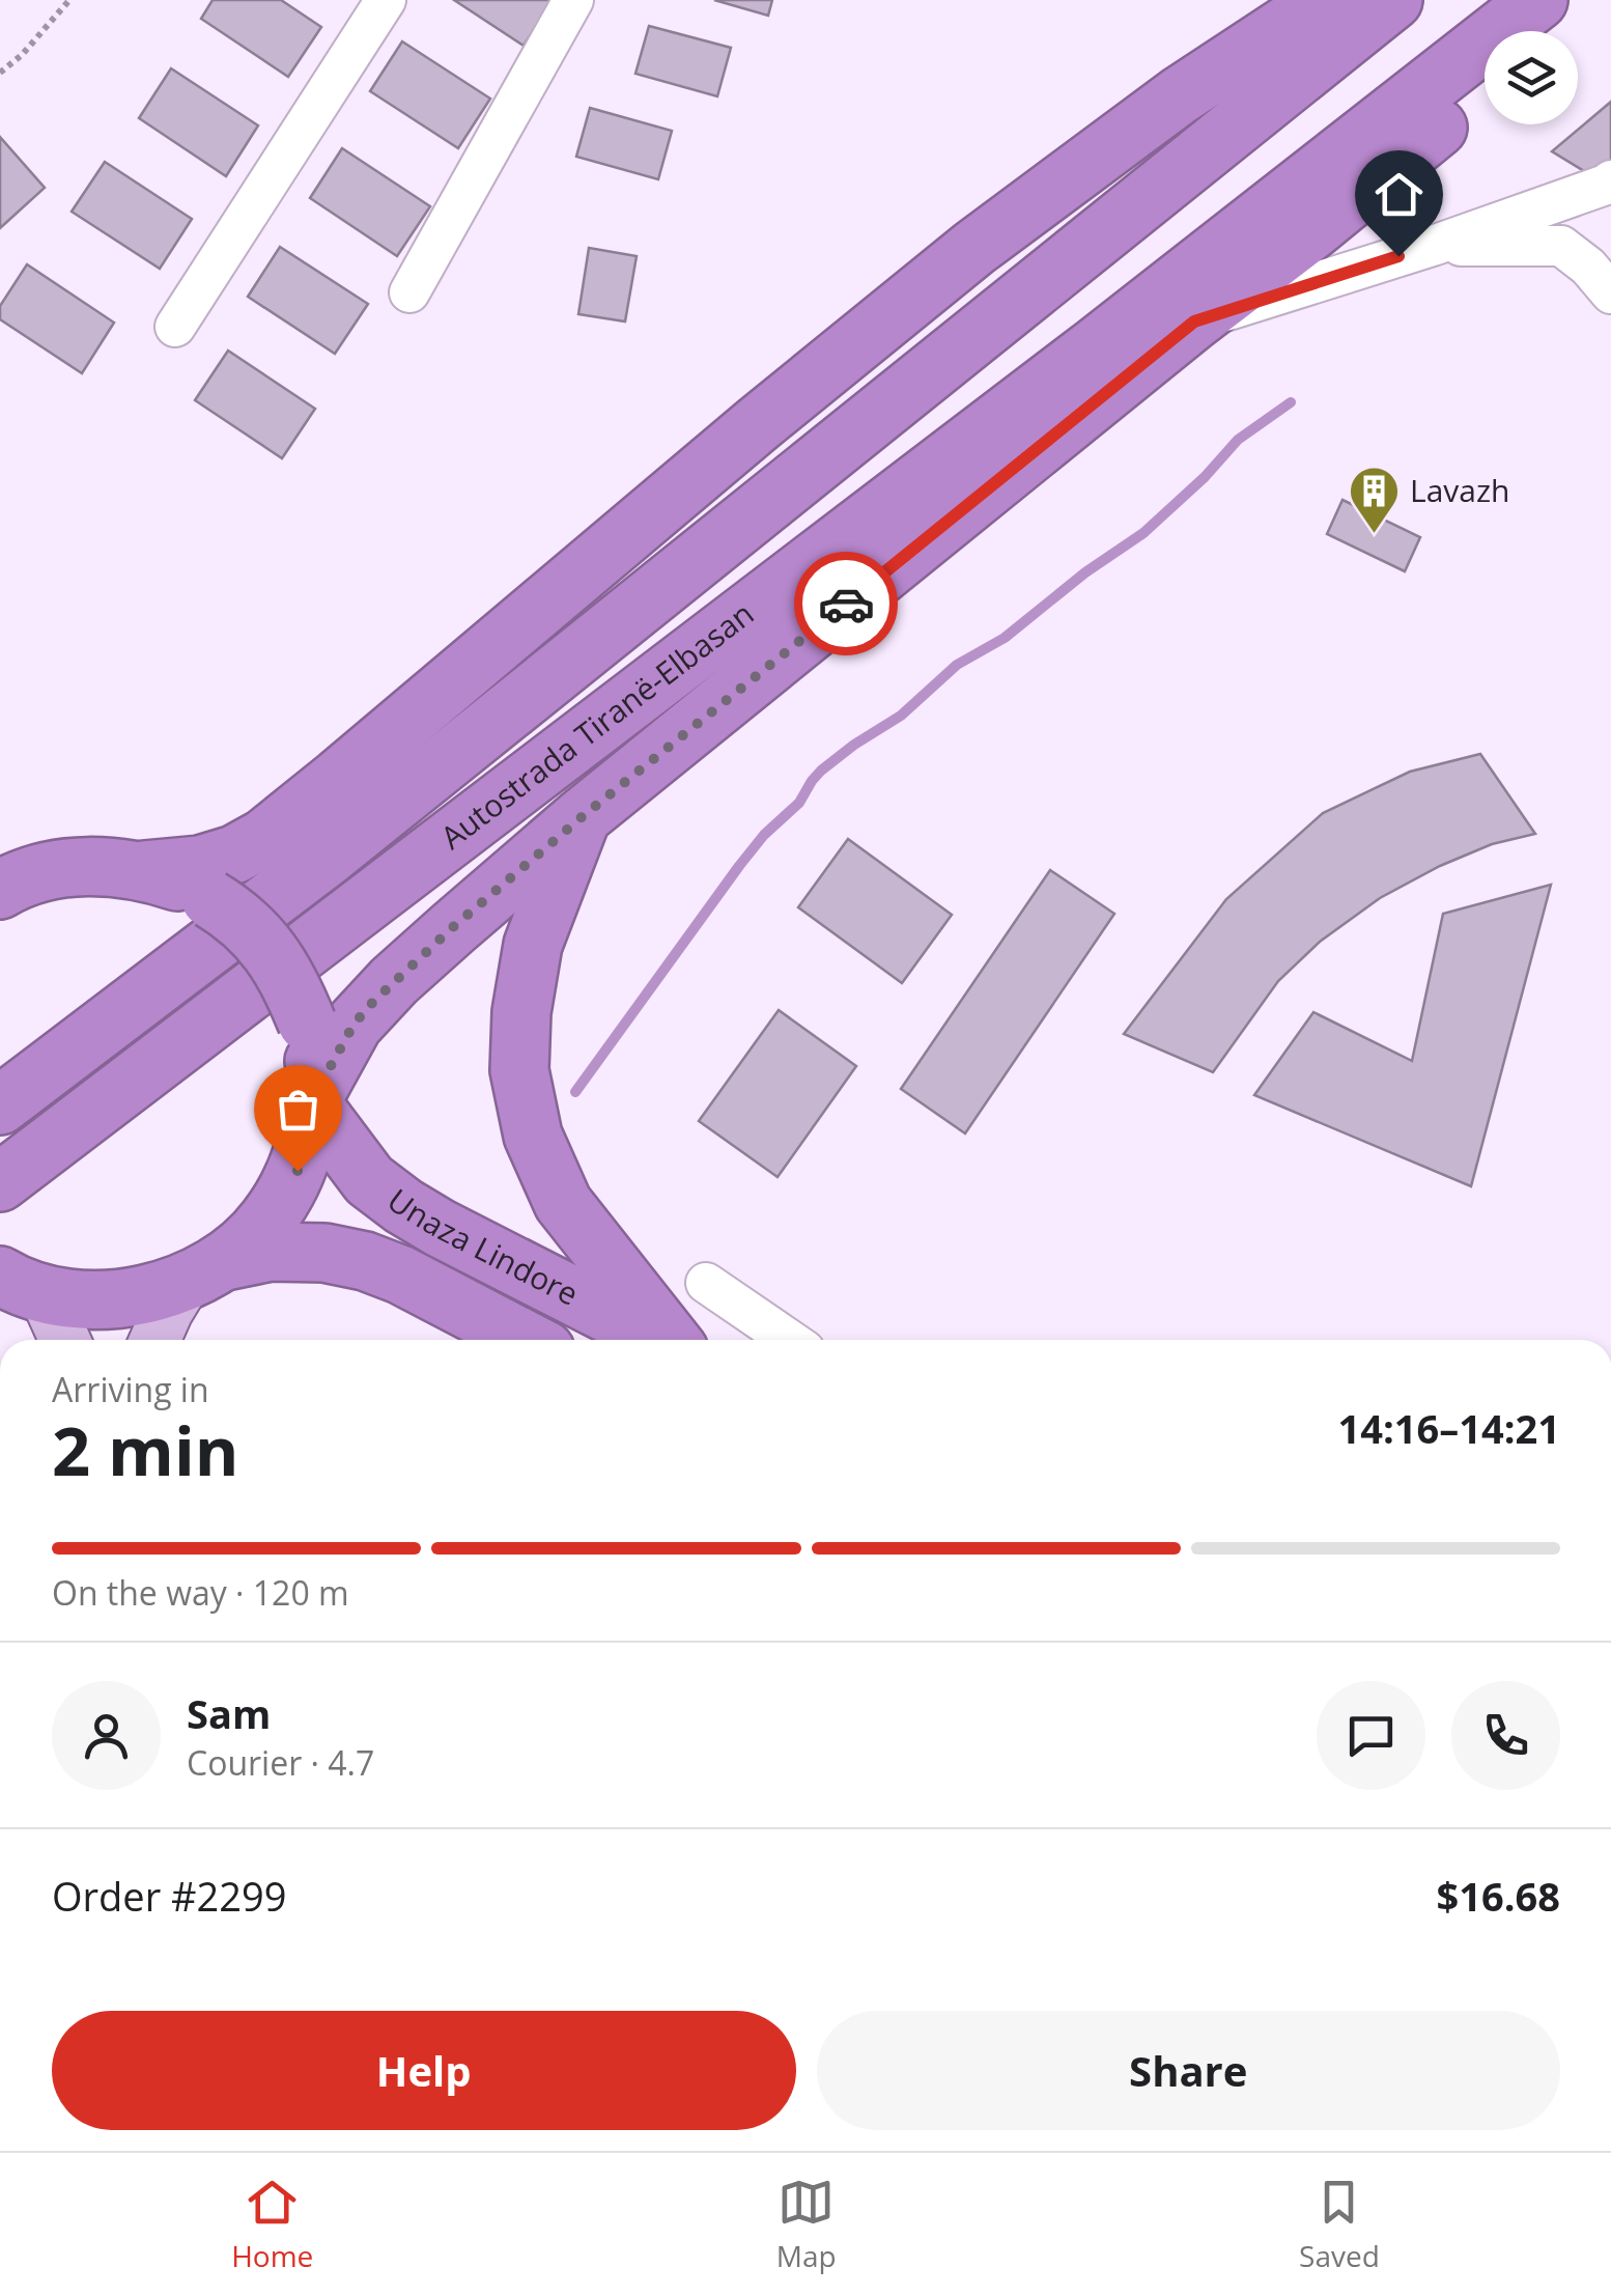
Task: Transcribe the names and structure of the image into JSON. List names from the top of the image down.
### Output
{
  "streets": {
    "highway": ["Autostrada Tiranë-Elbasan", "Unaza Lindore"]
  },
  "places": {
    "building": ["Lavazh"]
  },
  "page": {
    "heading": ["2 min", "Arriving in", "14:16–14:21"],
    "panel": [
      "Sam",
      "Courier · 4.7",
      "Order #2299",
      "$16.68"
    ],
    "bar": "On the way · 120 m",
    "buttons": ["Help", "Share"],
    "tabs": ["Home", "Map", "Saved"]
  }
}
